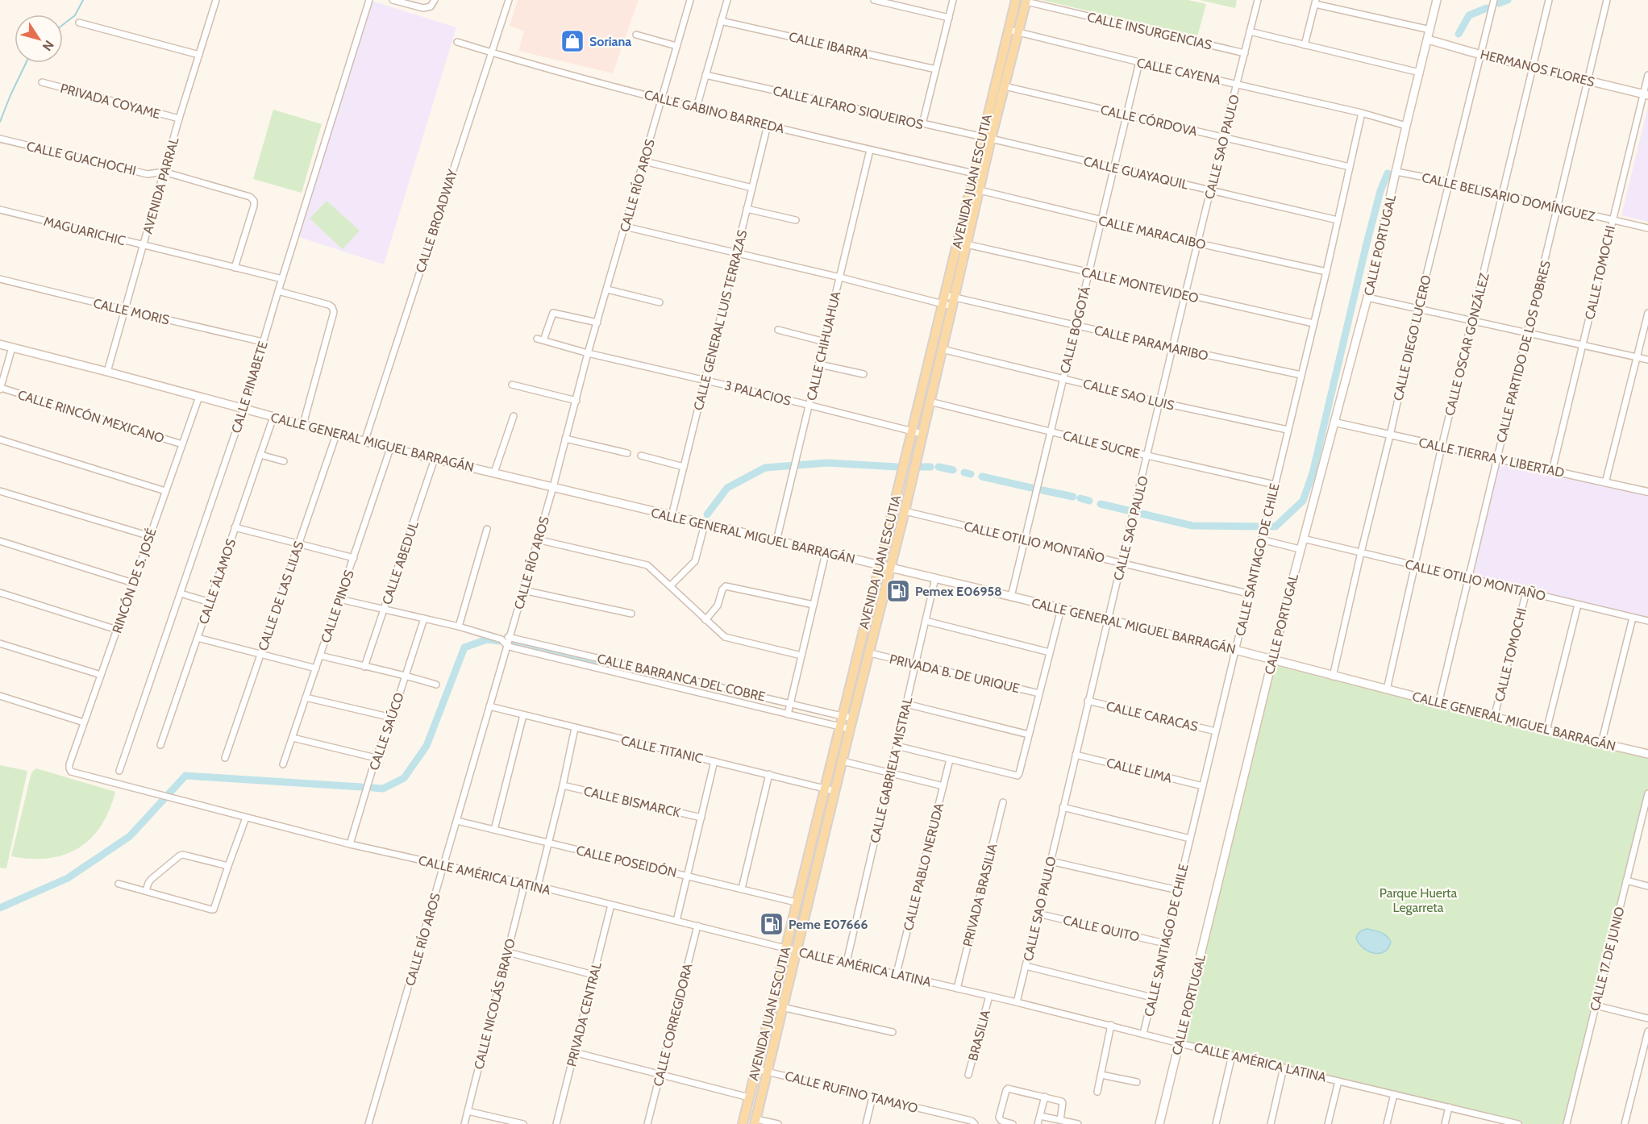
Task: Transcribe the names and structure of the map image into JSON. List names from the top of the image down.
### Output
{
  "streets": {
    "main road": [
      "HERMANOS FLORES",
      "AVENIDA JUAN ESCUTIA",
      "CALLE PORTUGAL",
      "CALLE GENERAL MIGUEL BARRAGÁN"
    ],
    "street": [
      "CALLE INSURGENCIAS",
      "CALLE IBARRA",
      "CALLE CAYENA",
      "PRIVADA COYAME",
      "CALLE ALFARO SIQUEIROS",
      "CALLE GABINO BARREDA",
      "CALLE CÓRDOVA",
      "CALLE SAO PAULO",
      "CALLE GUACHOCHI",
      "CALLE GUAYAQUIL",
      "AVENIDA PARRAL",
      "CALLE RÍO AROS",
      "CALLE BELISARIO DOMÍNGUEZ",
      "CALLE BROADWAY",
      "MAGUARICHIC",
      "CALLE MARACAIBO",
      "CALLE TOMOCHI",
      "CALLE MONTEVIDEO",
      "CALLE MORIS",
      "CALLE GENERAL LUIS TERRAZAS",
      "CALLE BOGOTÁ",
      "CALLE DIEGO LUCERO",
      "CALLE PARAMARIBO",
      "CALLE OSCAR GONZÁLEZ",
      "CALLE CHIHUAHUA",
      "CALLE PARTIDO DE LOS POBRES",
      "CALLE PINABETE",
      "3 PALACIOS",
      "CALLE SAO LUIS",
      "CALLE RINCÓN MEXICANO",
      "CALLE SUCRE",
      "CALLE TIERRA Y LIBERTAD",
      "CALLE OTILIO MONTAÑO",
      "CALLE SANTIAGO DE CHILE",
      "CALLE ABEDUL",
      "RINCÓN DE S. JOSÉ",
      "CALLE ÁLAMOS",
      "CALLE DE LAS LILAS",
      "CALLE PINOS",
      "PRIVADA B. DE URIQUE",
      "CALLE BARRANCA DEL COBRE",
      "CALLE CARACAS",
      "CALLE SAÚCO",
      "CALLE TITANIC",
      "CALLE GABRIELA MISTRAL",
      "CALLE LIMA",
      "CALLE BISMARCK",
      "CALLE POSEIDÓN",
      "CALLE PABLO NERUDA",
      "CALLE AMÉRICA LATINA",
      "PRIVADA BRASILIA",
      "CALLE QUITO",
      "CALLE 17 DE JUNIO",
      "CALLE NICOLÁS BRAVO",
      "PRIVADA CENTRAL",
      "CALLE CORREGIDORA",
      "BRASILIA",
      "CALLE RUFINO TAMAYO"
    ]
  },
  "crossings": [
    ["CALLE INSURGENCIAS", "CALLE SAO PAULO"],
    ["CALLE INSURGENCIAS", "AVENIDA JUAN ESCUTIA"],
    ["HERMANOS FLORES", "CALLE PORTUGAL"],
    ["HERMANOS FLORES", "CALLE TOMOCHI"],
    ["HERMANOS FLORES", "CALLE DIEGO LUCERO"],
    ["HERMANOS FLORES", "CALLE OSCAR GONZÁLEZ"],
    ["HERMANOS FLORES", "CALLE PARTIDO DE LOS POBRES"],
    ["CALLE CAYENA", "CALLE SAO PAULO"],
    ["CALLE CAYENA", "AVENIDA JUAN ESCUTIA"],
    ["CALLE CAYENA", "CALLE PORTUGAL"],
    ["CALLE CAYENA", "CALLE BOGOTÁ"],
    ["CALLE CAYENA", "CALLE SANTIAGO DE CHILE"],
    ["PRIVADA COYAME", "AVENIDA PARRAL"],
    ["CALLE ALFARO SIQUEIROS", "CALLE GUAYAQUIL"],
    ["CALLE ALFARO SIQUEIROS", "AVENIDA JUAN ESCUTIA"],
    ["CALLE GABINO BARREDA", "AVENIDA JUAN ESCUTIA"],
    ["CALLE GABINO BARREDA", "CALLE RÍO AROS"],
    ["CALLE GABINO BARREDA", "CALLE BROADWAY"],
    ["CALLE GABINO BARREDA", "CALLE GENERAL LUIS TERRAZAS"],
    ["CALLE GABINO BARREDA", "CALLE CHIHUAHUA"],
    ["CALLE CÓRDOVA", "CALLE SAO PAULO"],
    ["CALLE CÓRDOVA", "AVENIDA JUAN ESCUTIA"],
    ["CALLE CÓRDOVA", "CALLE BOGOTÁ"],
    ["CALLE CÓRDOVA", "CALLE SANTIAGO DE CHILE"],
    ["CALLE SAO PAULO", "CALLE GUAYAQUIL"],
    ["CALLE SAO PAULO", "CALLE MARACAIBO"],
    ["CALLE SAO PAULO", "CALLE MONTEVIDEO"],
    ["CALLE SAO PAULO", "CALLE PARAMARIBO"],
    ["CALLE SAO PAULO", "CALLE SAO LUIS"],
    ["CALLE SAO PAULO", "CALLE GENERAL MIGUEL BARRAGÁN"],
    ["CALLE SAO PAULO", "CALLE SUCRE"],
    ["CALLE SAO PAULO", "CALLE OTILIO MONTAÑO"],
    ["CALLE SAO PAULO", "CALLE CARACAS"],
    ["CALLE SAO PAULO", "CALLE LIMA"],
    ["CALLE SAO PAULO", "CALLE AMÉRICA LATINA"],
    ["CALLE SAO PAULO", "CALLE QUITO"],
    ["CALLE GUACHOCHI", "AVENIDA PARRAL"],
    ["CALLE GUACHOCHI", "MAGUARICHIC"],
    ["CALLE GUAYAQUIL", "AVENIDA JUAN ESCUTIA"],
    ["CALLE GUAYAQUIL", "CALLE BOGOTÁ"],
    ["CALLE GUAYAQUIL", "CALLE SANTIAGO DE CHILE"],
    ["AVENIDA JUAN ESCUTIA", "CALLE MARACAIBO"],
    ["AVENIDA JUAN ESCUTIA", "CALLE MONTEVIDEO"],
    ["AVENIDA JUAN ESCUTIA", "CALLE PARAMARIBO"],
    ["AVENIDA JUAN ESCUTIA", "3 PALACIOS"],
    ["AVENIDA JUAN ESCUTIA", "CALLE SAO LUIS"],
    ["AVENIDA JUAN ESCUTIA", "CALLE GENERAL MIGUEL BARRAGÁN"],
    ["AVENIDA JUAN ESCUTIA", "CALLE SUCRE"],
    ["AVENIDA JUAN ESCUTIA", "CALLE OTILIO MONTAÑO"],
    ["AVENIDA JUAN ESCUTIA", "PRIVADA B. DE URIQUE"],
    ["AVENIDA JUAN ESCUTIA", "CALLE BARRANCA DEL COBRE"],
    ["AVENIDA JUAN ESCUTIA", "CALLE TITANIC"],
    ["AVENIDA JUAN ESCUTIA", "CALLE POSEIDÓN"],
    ["AVENIDA JUAN ESCUTIA", "CALLE AMÉRICA LATINA"],
    ["AVENIDA JUAN ESCUTIA", "CALLE RUFINO TAMAYO"],
    ["AVENIDA PARRAL", "MAGUARICHIC"],
    ["AVENIDA PARRAL", "CALLE MORIS"],
    ["AVENIDA PARRAL", "CALLE GENERAL MIGUEL BARRAGÁN"],
    ["CALLE RÍO AROS", "CALLE PARAMARIBO"],
    ["CALLE RÍO AROS", "3 PALACIOS"],
    ["CALLE RÍO AROS", "CALLE GENERAL MIGUEL BARRAGÁN"],
    ["CALLE RÍO AROS", "CALLE BARRANCA DEL COBRE"],
    ["CALLE RÍO AROS", "CALLE TITANIC"],
    ["CALLE RÍO AROS", "CALLE POSEIDÓN"],
    ["CALLE RÍO AROS", "CALLE AMÉRICA LATINA"],
    ["CALLE BELISARIO DOMÍNGUEZ", "CALLE PORTUGAL"],
    ["CALLE BELISARIO DOMÍNGUEZ", "CALLE TOMOCHI"],
    ["CALLE BELISARIO DOMÍNGUEZ", "CALLE DIEGO LUCERO"],
    ["CALLE BELISARIO DOMÍNGUEZ", "CALLE OSCAR GONZÁLEZ"],
    ["CALLE BELISARIO DOMÍNGUEZ", "CALLE PARTIDO DE LOS POBRES"],
    ["CALLE BROADWAY", "CALLE GENERAL MIGUEL BARRAGÁN"],
    ["MAGUARICHIC", "CALLE PINABETE"],
    ["CALLE MARACAIBO", "CALLE BOGOTÁ"],
    ["CALLE MARACAIBO", "CALLE SANTIAGO DE CHILE"],
    ["CALLE PORTUGAL", "CALLE GENERAL MIGUEL BARRAGÁN"],
    ["CALLE PORTUGAL", "CALLE TIERRA Y LIBERTAD"],
    ["CALLE PORTUGAL", "CALLE OTILIO MONTAÑO"],
    ["CALLE PORTUGAL", "CALLE AMÉRICA LATINA"],
    ["CALLE TOMOCHI", "CALLE GENERAL MIGUEL BARRAGÁN"],
    ["CALLE TOMOCHI", "CALLE TIERRA Y LIBERTAD"],
    ["CALLE TOMOCHI", "CALLE OTILIO MONTAÑO"],
    ["CALLE MONTEVIDEO", "CALLE BOGOTÁ"],
    ["CALLE MONTEVIDEO", "CALLE SANTIAGO DE CHILE"],
    ["CALLE MORIS", "CALLE PINABETE"],
    ["CALLE GENERAL LUIS TERRAZAS", "CALLE PARAMARIBO"],
    ["CALLE GENERAL LUIS TERRAZAS", "3 PALACIOS"],
    ["CALLE GENERAL LUIS TERRAZAS", "CALLE GENERAL MIGUEL BARRAGÁN"],
    ["CALLE BOGOTÁ", "CALLE PARAMARIBO"],
    ["CALLE BOGOTÁ", "CALLE SAO LUIS"],
    ["CALLE BOGOTÁ", "CALLE GENERAL MIGUEL BARRAGÁN"],
    ["CALLE BOGOTÁ", "CALLE SUCRE"],
    ["CALLE BOGOTÁ", "CALLE OTILIO MONTAÑO"],
    ["CALLE DIEGO LUCERO", "CALLE GENERAL MIGUEL BARRAGÁN"],
    ["CALLE DIEGO LUCERO", "CALLE TIERRA Y LIBERTAD"],
    ["CALLE DIEGO LUCERO", "CALLE OTILIO MONTAÑO"],
    ["CALLE PARAMARIBO", "CALLE CHIHUAHUA"],
    ["CALLE PARAMARIBO", "CALLE SANTIAGO DE CHILE"],
    ["CALLE OSCAR GONZÁLEZ", "CALLE GENERAL MIGUEL BARRAGÁN"],
    ["CALLE OSCAR GONZÁLEZ", "CALLE TIERRA Y LIBERTAD"],
    ["CALLE OSCAR GONZÁLEZ", "CALLE OTILIO MONTAÑO"],
    ["CALLE CHIHUAHUA", "3 PALACIOS"],
    ["CALLE CHIHUAHUA", "CALLE GENERAL MIGUEL BARRAGÁN"],
    ["CALLE PARTIDO DE LOS POBRES", "CALLE GENERAL MIGUEL BARRAGÁN"],
    ["CALLE PARTIDO DE LOS POBRES", "CALLE TIERRA Y LIBERTAD"],
    ["CALLE PARTIDO DE LOS POBRES", "CALLE OTILIO MONTAÑO"],
    ["CALLE PINABETE", "CALLE GENERAL MIGUEL BARRAGÁN"],
    ["CALLE SAO LUIS", "CALLE SANTIAGO DE CHILE"],
    ["CALLE RINCÓN MEXICANO", "RINCÓN DE S. JOSÉ"],
    ["CALLE GENERAL MIGUEL BARRAGÁN", "CALLE SANTIAGO DE CHILE"],
    ["CALLE GENERAL MIGUEL BARRAGÁN", "CALLE ABEDUL"],
    ["CALLE GENERAL MIGUEL BARRAGÁN", "RINCÓN DE S. JOSÉ"],
    ["CALLE GENERAL MIGUEL BARRAGÁN", "CALLE ÁLAMOS"],
    ["CALLE GENERAL MIGUEL BARRAGÁN", "CALLE DE LAS LILAS"],
    ["CALLE GENERAL MIGUEL BARRAGÁN", "CALLE PINOS"],
    ["CALLE GENERAL MIGUEL BARRAGÁN", "CALLE GABRIELA MISTRAL"],
    ["CALLE SUCRE", "CALLE SANTIAGO DE CHILE"],
    ["CALLE OTILIO MONTAÑO", "CALLE SANTIAGO DE CHILE"],
    ["CALLE SANTIAGO DE CHILE", "CALLE CARACAS"],
    ["CALLE SANTIAGO DE CHILE", "CALLE LIMA"],
    ["CALLE SANTIAGO DE CHILE", "CALLE AMÉRICA LATINA"],
    ["CALLE SANTIAGO DE CHILE", "CALLE QUITO"],
    ["RINCÓN DE S. JOSÉ", "CALLE AMÉRICA LATINA"],
    ["PRIVADA B. DE URIQUE", "CALLE GABRIELA MISTRAL"],
    ["CALLE SAÚCO", "CALLE AMÉRICA LATINA"],
    ["CALLE GABRIELA MISTRAL", "CALLE AMÉRICA LATINA"],
    ["CALLE PABLO NERUDA", "CALLE AMÉRICA LATINA"],
    ["CALLE AMÉRICA LATINA", "PRIVADA BRASILIA"],
    ["CALLE AMÉRICA LATINA", "CALLE NICOLÁS BRAVO"],
    ["CALLE AMÉRICA LATINA", "PRIVADA CENTRAL"],
    ["CALLE AMÉRICA LATINA", "CALLE CORREGIDORA"],
    ["CALLE AMÉRICA LATINA", "BRASILIA"]
  ],
  "parks": ["Parque Huerta Legarreta"],
  "places": {
    "shop": ["Soriana"],
    "fuel station": ["Pemex E06958", "Peme E07666"]
  },
  "north": "bottom right"
}
